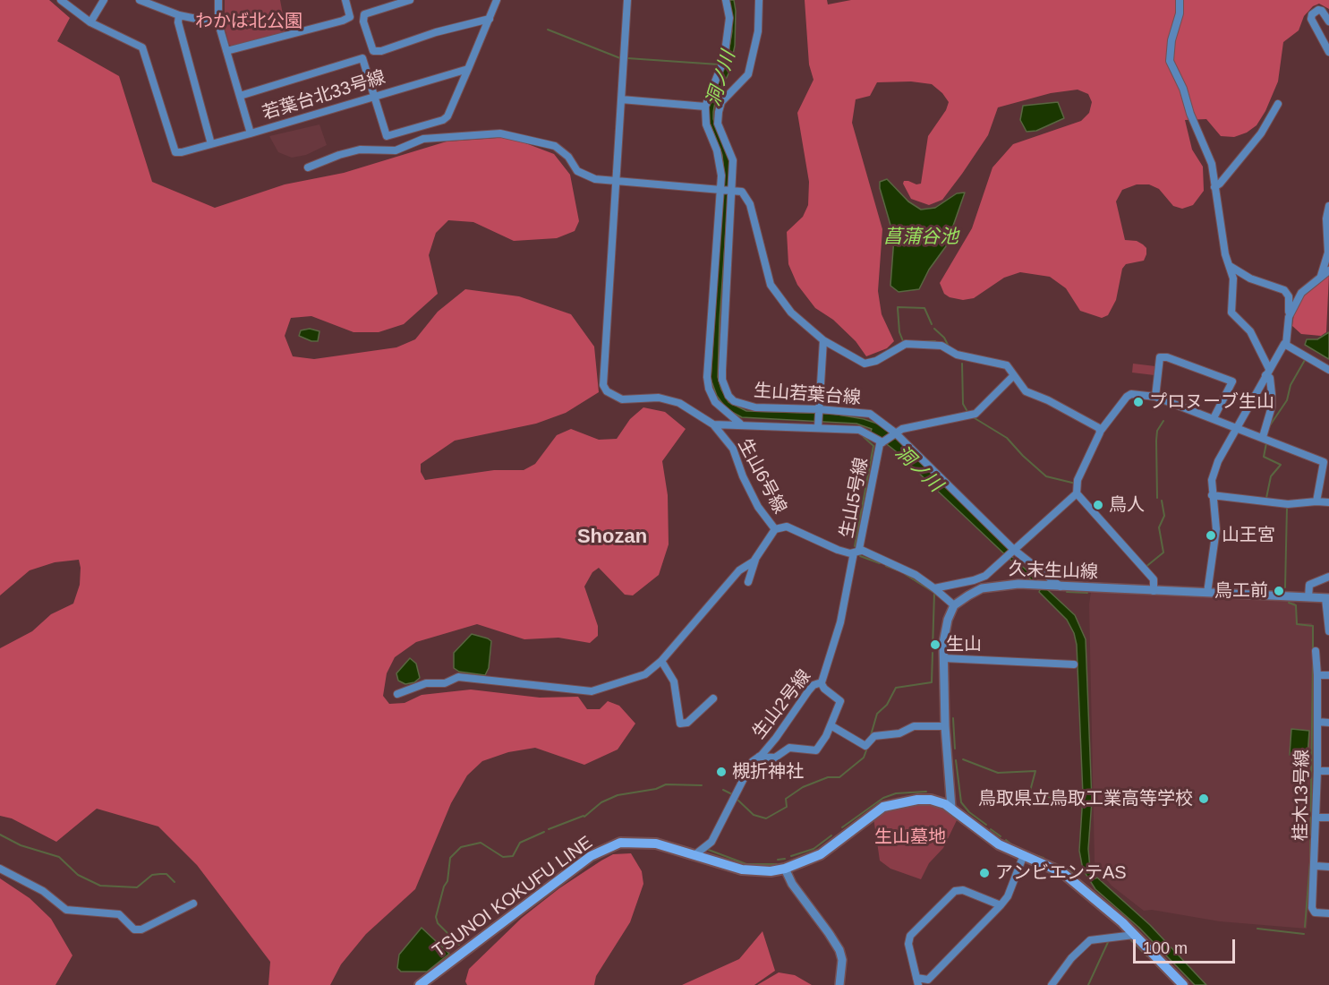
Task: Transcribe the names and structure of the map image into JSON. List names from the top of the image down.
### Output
{
  "streets": {
    "main road": ["TSUNOI KOKUFU LINE"],
    "street": [
      "若葉台北33号線",
      "生山若葉台線",
      "生山6号線",
      "生山5号線",
      "久末生山線",
      "生山2号線",
      "桂木13号線"
    ]
  },
  "crossings": [
    ["生山若葉台線", "生山5号線"],
    ["生山若葉台線", "久末生山線"],
    ["生山6号線", "生山5号線"],
    ["生山6号線", "生山2号線"],
    ["生山5号線", "久末生山線"],
    ["生山5号線", "生山2号線"],
    ["生山2号線", "TSUNOI KOKUFU LINE"]
  ],
  "districts": ["Shozan"],
  "water": ["洞ノ川", "菖蒲谷池"],
  "parks": ["わかば北公園", "生山墓地"],
  "places": [
    "プロヌーブ生山",
    "鳥人",
    "山王宮",
    "鳥工前",
    "生山",
    "槻折神社",
    "鳥取県立鳥取工業高等学校",
    "アンビエンテAS"
  ],
  "scale_bar": "100 m"
}
